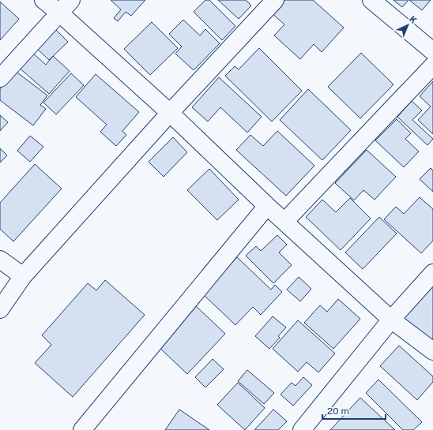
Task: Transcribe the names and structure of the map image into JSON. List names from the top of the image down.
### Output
{
  "scale_bar": "20 m",
  "north": "top right"
}
